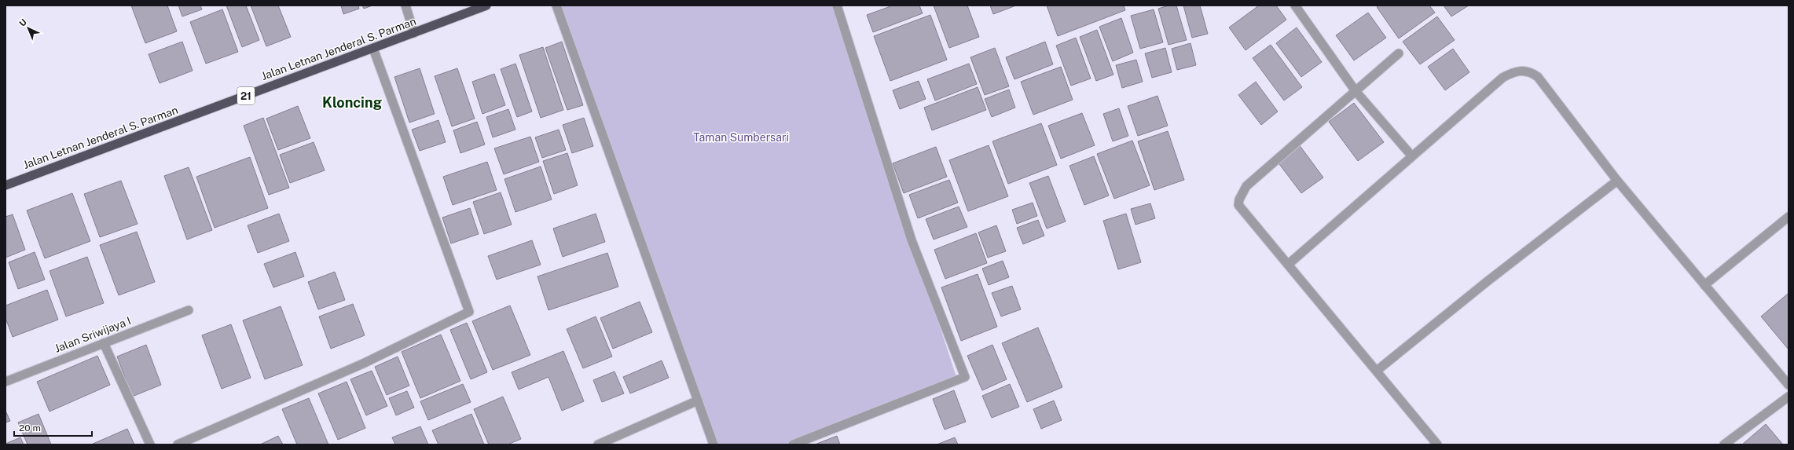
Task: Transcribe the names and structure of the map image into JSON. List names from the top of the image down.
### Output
{
  "streets": {
    "highway": ["Jalan Letnan Jenderal S. Parman", "21"],
    "street": ["Jalan Sriwijaya I"]
  },
  "districts": ["Kloncing"],
  "parks": ["Taman Sumbersari"],
  "scale_bar": "20 m",
  "north": "top left"
}
